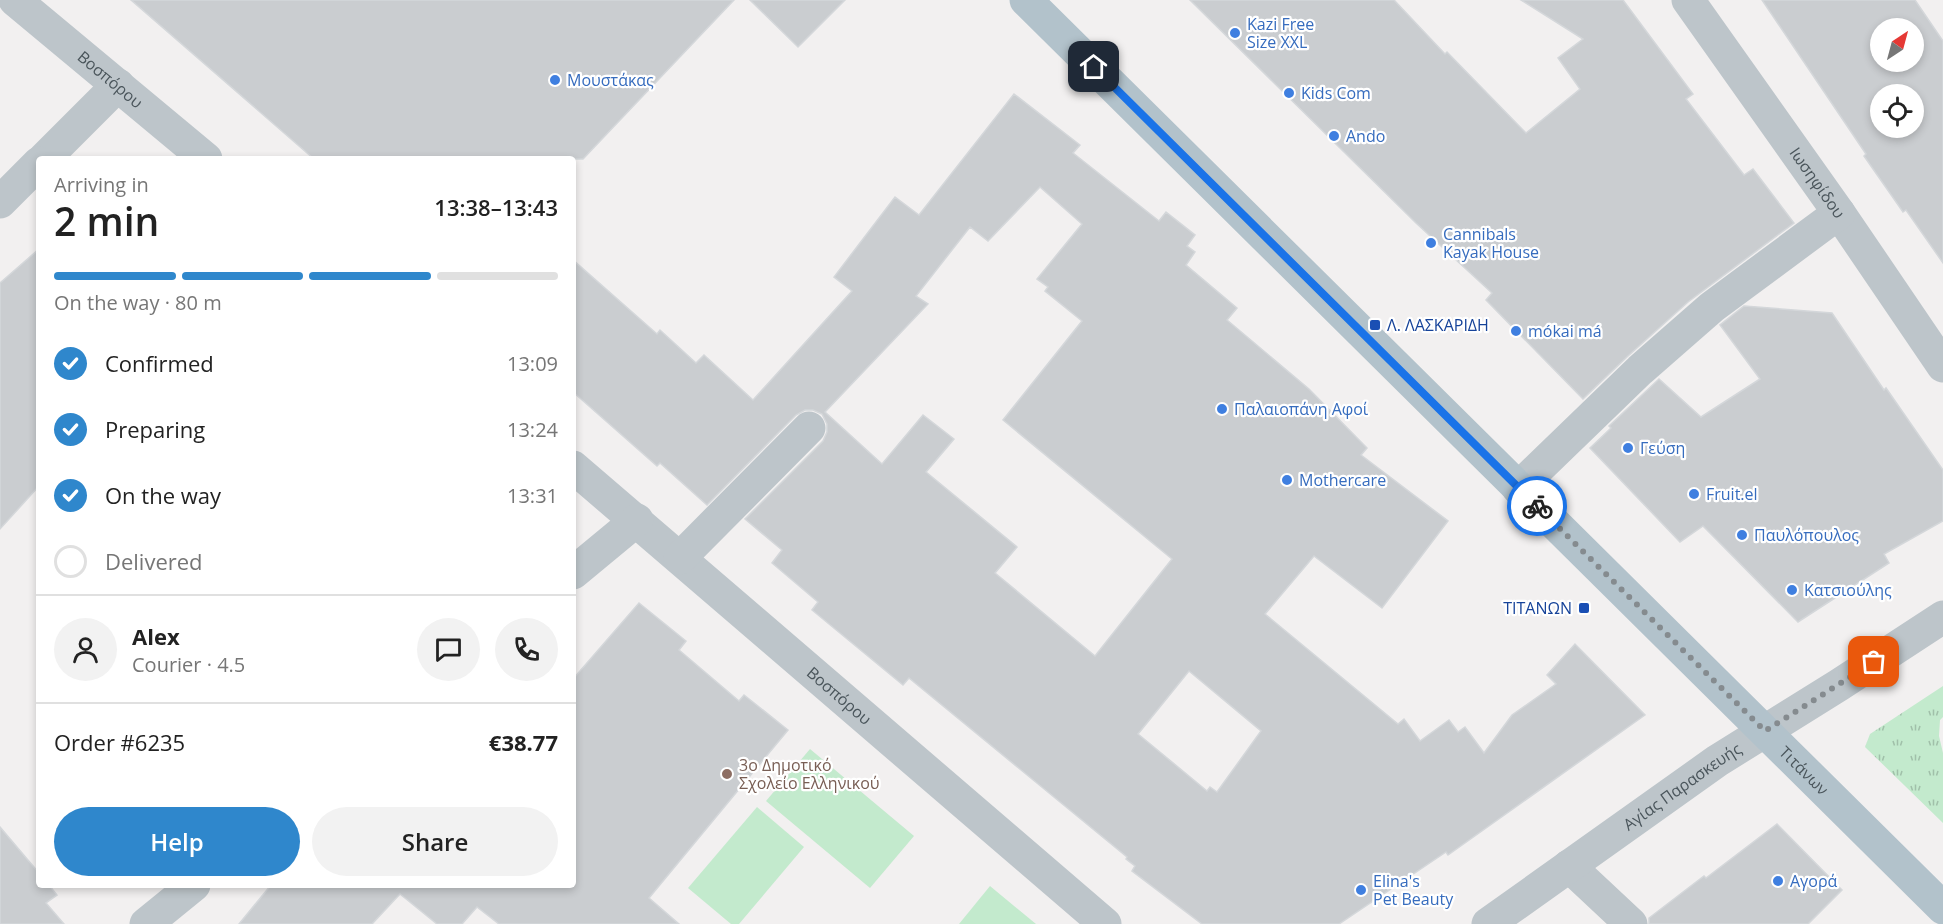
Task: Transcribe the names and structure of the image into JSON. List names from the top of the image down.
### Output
{
  "streets": {
    "main road": ["Τιτάνων"],
    "street": ["Βοσπόρου", "Ιωσηφίδου", "Αγίας Παρασκευής"]
  },
  "crossings": [
    ["Τιτάνων", "Αγίας Παρασκευής"]
  ],
  "places": {
    "other": [
      "Kazi Free Size XXL",
      "Μουστάκας",
      "Kids Com",
      "Ando",
      "Cannibals Kayak House",
      "mókai má",
      "Παλαιοπάνη Αφοί",
      "Γεύση",
      "Mothercare",
      "Fruit.el",
      "Παυλόπουλος",
      "Κατσιούλης",
      "3ο Δημοτικό Σχολείο Ελληνικού",
      "Αγορά",
      "Elina's Pet Beauty"
    ],
    "transit": ["Λ. ΛΑΣΚΑΡΙΔΗ", "ΤΙΤΑΝΩΝ"]
  },
  "north": "top right",
  "page": {
    "heading": ["2 min", "Arriving in", "13:38–13:43"],
    "panel": [
      "Alex",
      "Courier · 4.5",
      "Order #6235",
      "€38.77"
    ],
    "bar": "On the way · 80 m",
    "list": [
      ["Confirmed", "13:09"],
      ["Preparing", "13:24"],
      ["On the way", "13:31"],
      "Delivered"
    ],
    "buttons": ["Help", "Share"]
  }
}
